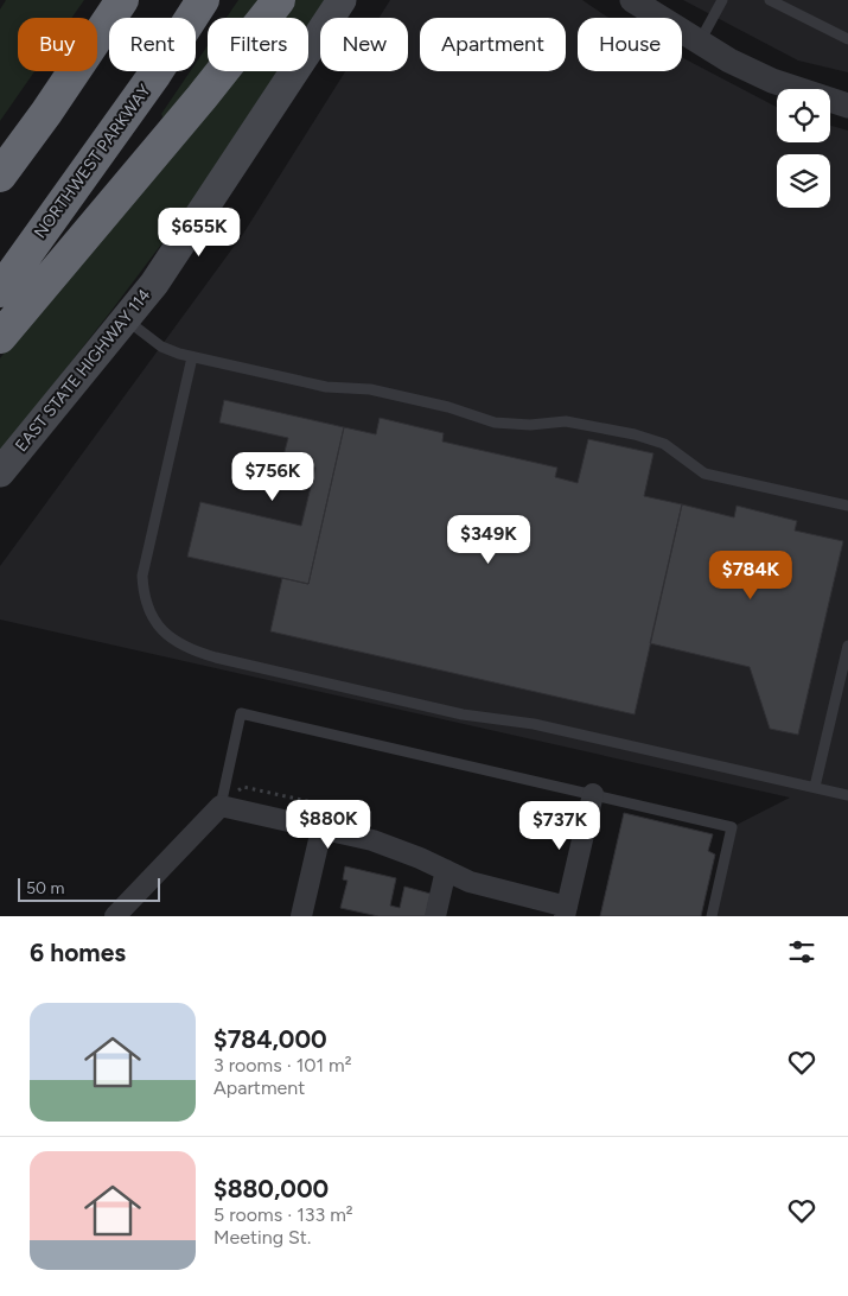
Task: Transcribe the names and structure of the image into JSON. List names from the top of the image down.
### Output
{
  "streets": {
    "highway": ["NORTHWEST PARKWAY"],
    "main road": ["EAST STATE HIGHWAY 114"]
  },
  "scale_bar": "50 m",
  "page": {
    "chip": [
      "Buy",
      "Rent",
      "Filters",
      "New",
      "Apartment",
      "House"
    ],
    "price": [
      "$655K",
      "$756K",
      "$349K",
      "$784K",
      "$880K",
      "$737K"
    ],
    "scale": "50 m",
    "heading": "6 homes",
    "list": [
      {
        "name": "$784,000",
        "note": "3 rooms · 101 m² · Apartment"
      },
      {
        "name": "$880,000",
        "note": "5 rooms · 133 m² · Meeting St."
      }
    ]
  }
}
